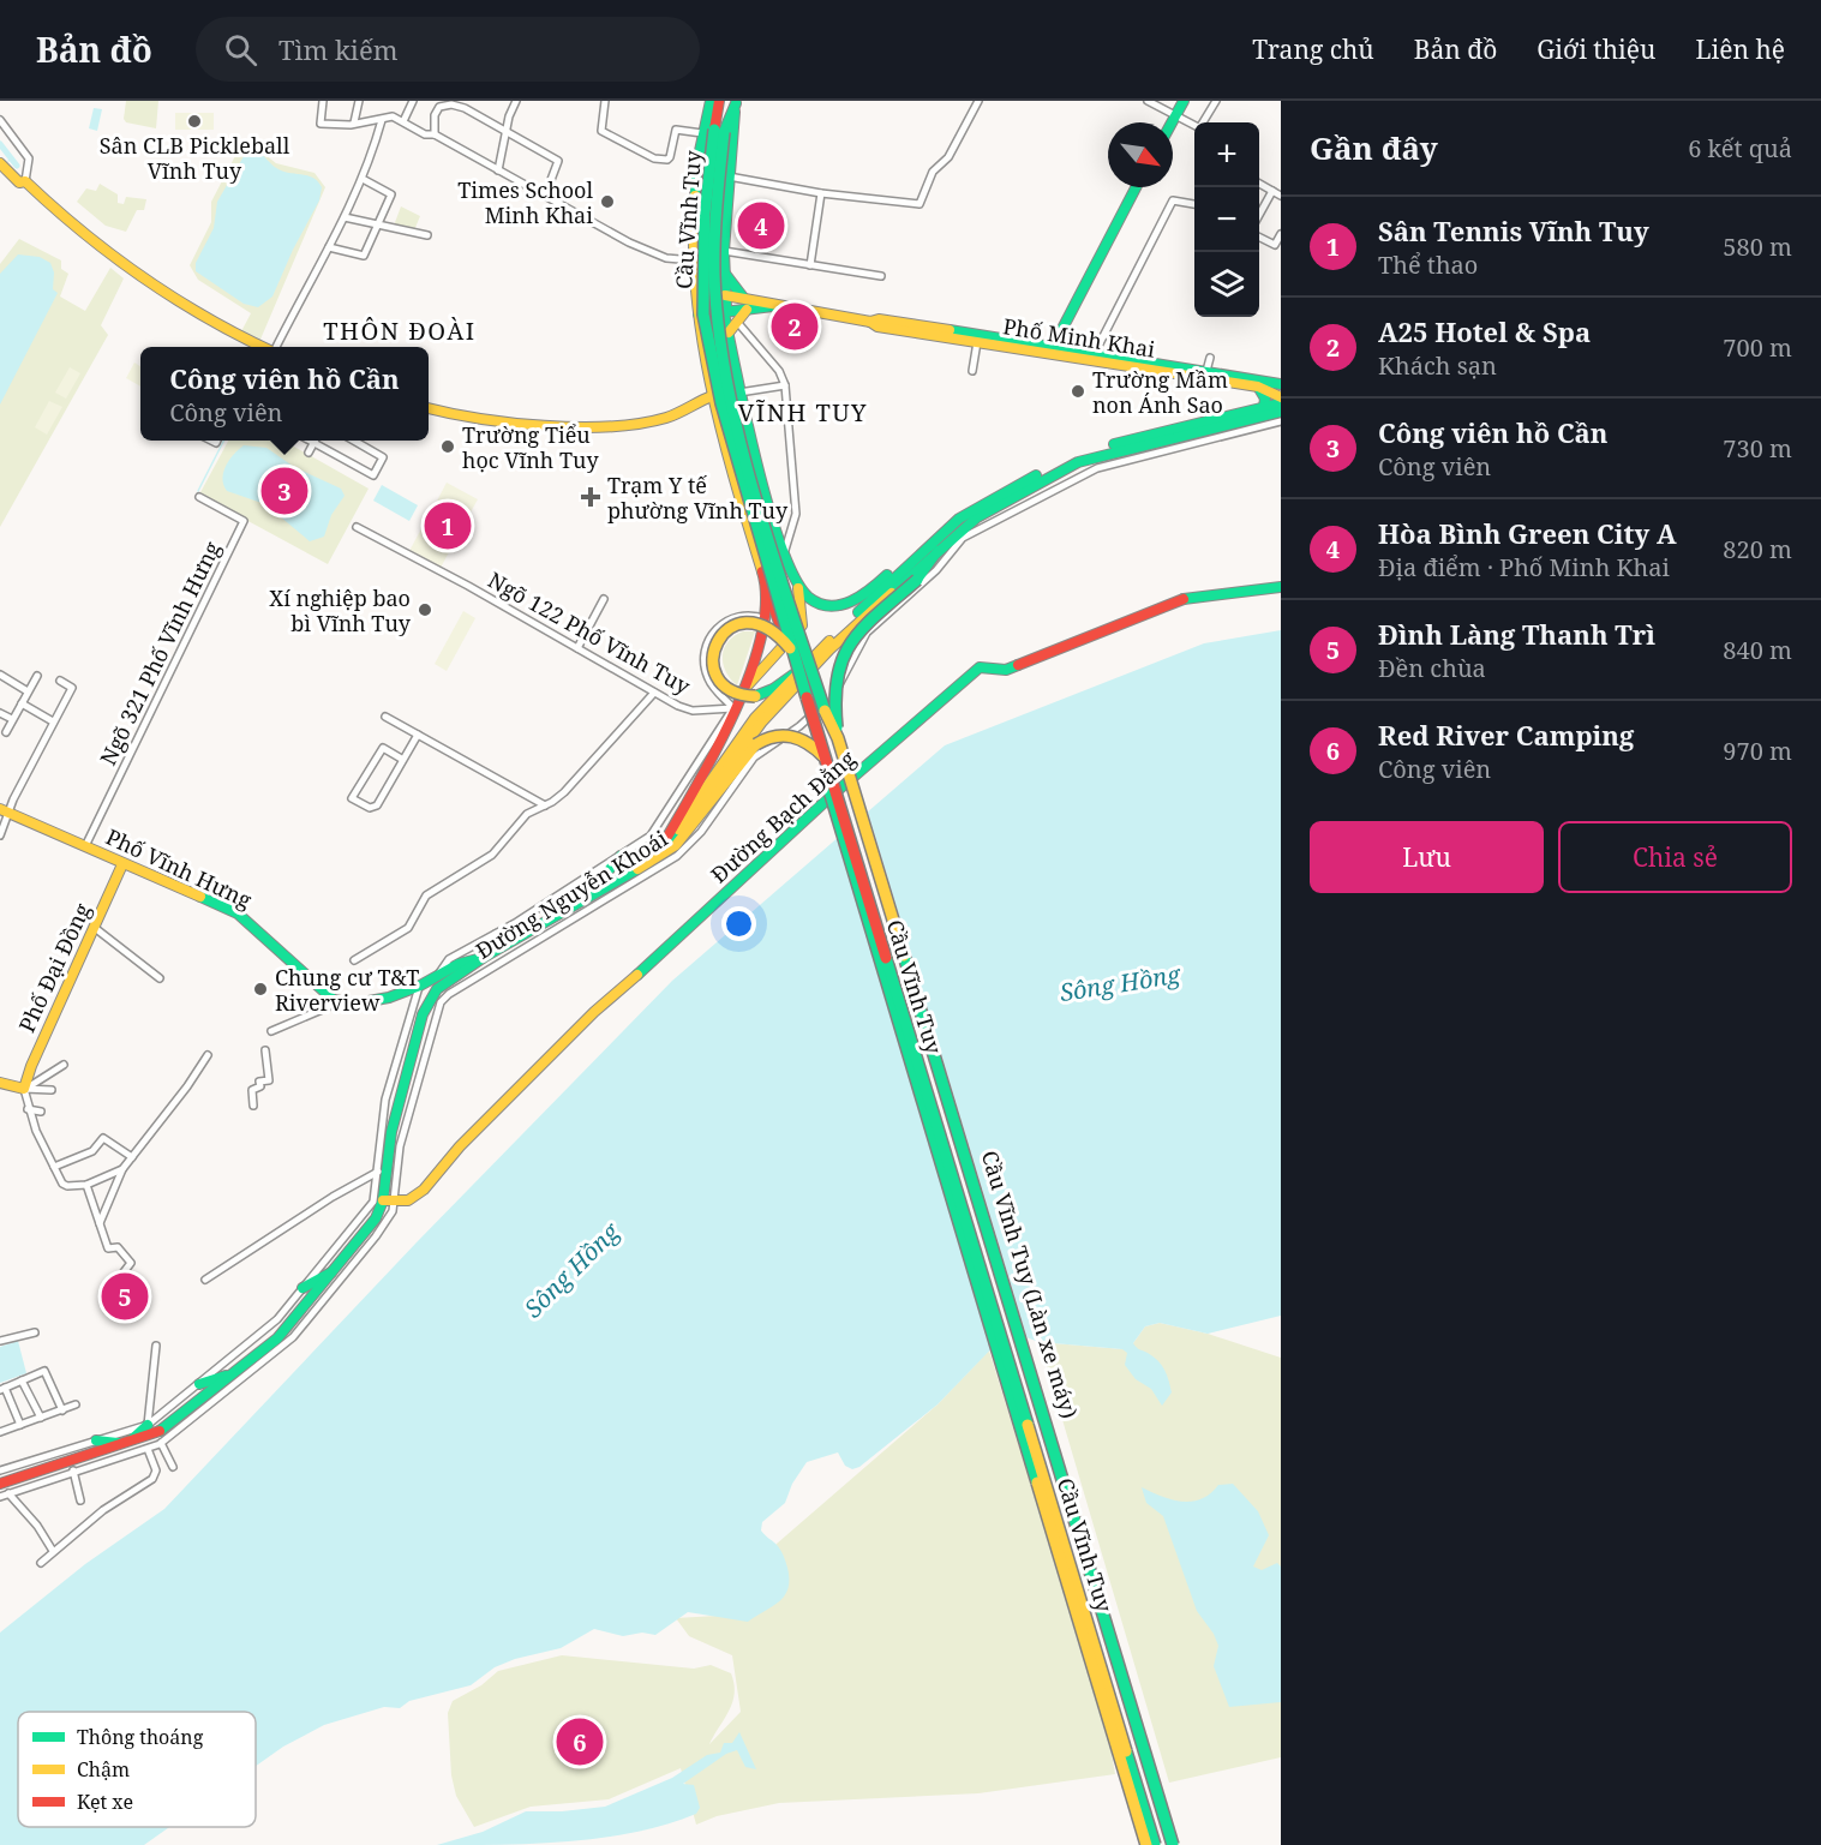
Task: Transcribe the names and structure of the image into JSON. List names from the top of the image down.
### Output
{
  "streets": {
    "main road": [
      "Cầu Vĩnh Tuy",
      "Phố Minh Khai",
      "Đường Bạch Đằng",
      "Phố Vĩnh Hưng",
      "Đường Nguyễn Khoái",
      "Phố Đại Đồng",
      "Cầu Vĩnh Tuy (Làn xe máy)"
    ],
    "street": ["Ngõ 122 Phố Vĩnh Tuy", "Ngõ 321 Phố Vĩnh Hưng"]
  },
  "crossings": [
    ["Cầu Vĩnh Tuy", "Đường Nguyễn Khoái"],
    ["Cầu Vĩnh Tuy", "Cầu Vĩnh Tuy (Làn xe máy)"],
    ["Ngõ 122 Phố Vĩnh Tuy", "Đường Nguyễn Khoái"],
    ["Ngõ 321 Phố Vĩnh Hưng", "Phố Vĩnh Hưng"],
    ["Đường Bạch Đằng", "Đường Nguyễn Khoái"],
    ["Phố Vĩnh Hưng", "Phố Đại Đồng"]
  ],
  "districts": ["THÔN ĐOÀI", "VĨNH TUY"],
  "water": ["Sông Hồng"],
  "places": {
    "other": [
      "Sân CLB Pickleball Vĩnh Tuy",
      "Times School Minh Khai",
      "Trường Mầm non Ánh Sao",
      "Trường Tiểu học Vĩnh Tuy",
      "Xí nghiệp bao bì Vĩnh Tuy",
      "Chung cư T&T Riverview"
    ],
    "health": ["Trạm Y tế phường Vĩnh Tuy"]
  },
  "legend": ["Thông thoáng", "Chậm", "Kẹt xe"],
  "north": "bottom right",
  "page": {
    "header": "Bản đồ",
    "search": "Tìm kiếm",
    "nav": [
      "Trang chủ",
      "Bản đồ",
      "Giới thiệu",
      "Liên hệ"
    ],
    "heading": ["Gần đây", "6 kết quả"],
    "map_buttons": ["+", "−"],
    "list": [
      {
        "mark": "1",
        "name": "Sân Tennis Vĩnh Tuy",
        "note": "Thể thao",
        "value": "580 m"
      },
      {
        "mark": "2",
        "name": "A25 Hotel & Spa",
        "note": "Khách sạn",
        "value": "700 m"
      },
      {
        "mark": "3",
        "name": "Công viên hồ Cần",
        "note": "Công viên",
        "value": "730 m"
      },
      {
        "mark": "4",
        "name": "Hòa Bình Green City A",
        "note": "Địa điểm · Phố Minh Khai",
        "value": "820 m"
      },
      {
        "mark": "5",
        "name": "Đình Làng Thanh Trì",
        "note": "Đền chùa",
        "value": "840 m"
      },
      {
        "mark": "6",
        "name": "Red River Camping",
        "note": "Công viên",
        "value": "970 m"
      }
    ],
    "pins": [
      "4",
      "2",
      "3",
      "1",
      "5",
      "6"
    ],
    "popup": ["Công viên hồ Cần", "Công viên"],
    "buttons": ["Lưu", "Chia sẻ"]
  }
}
